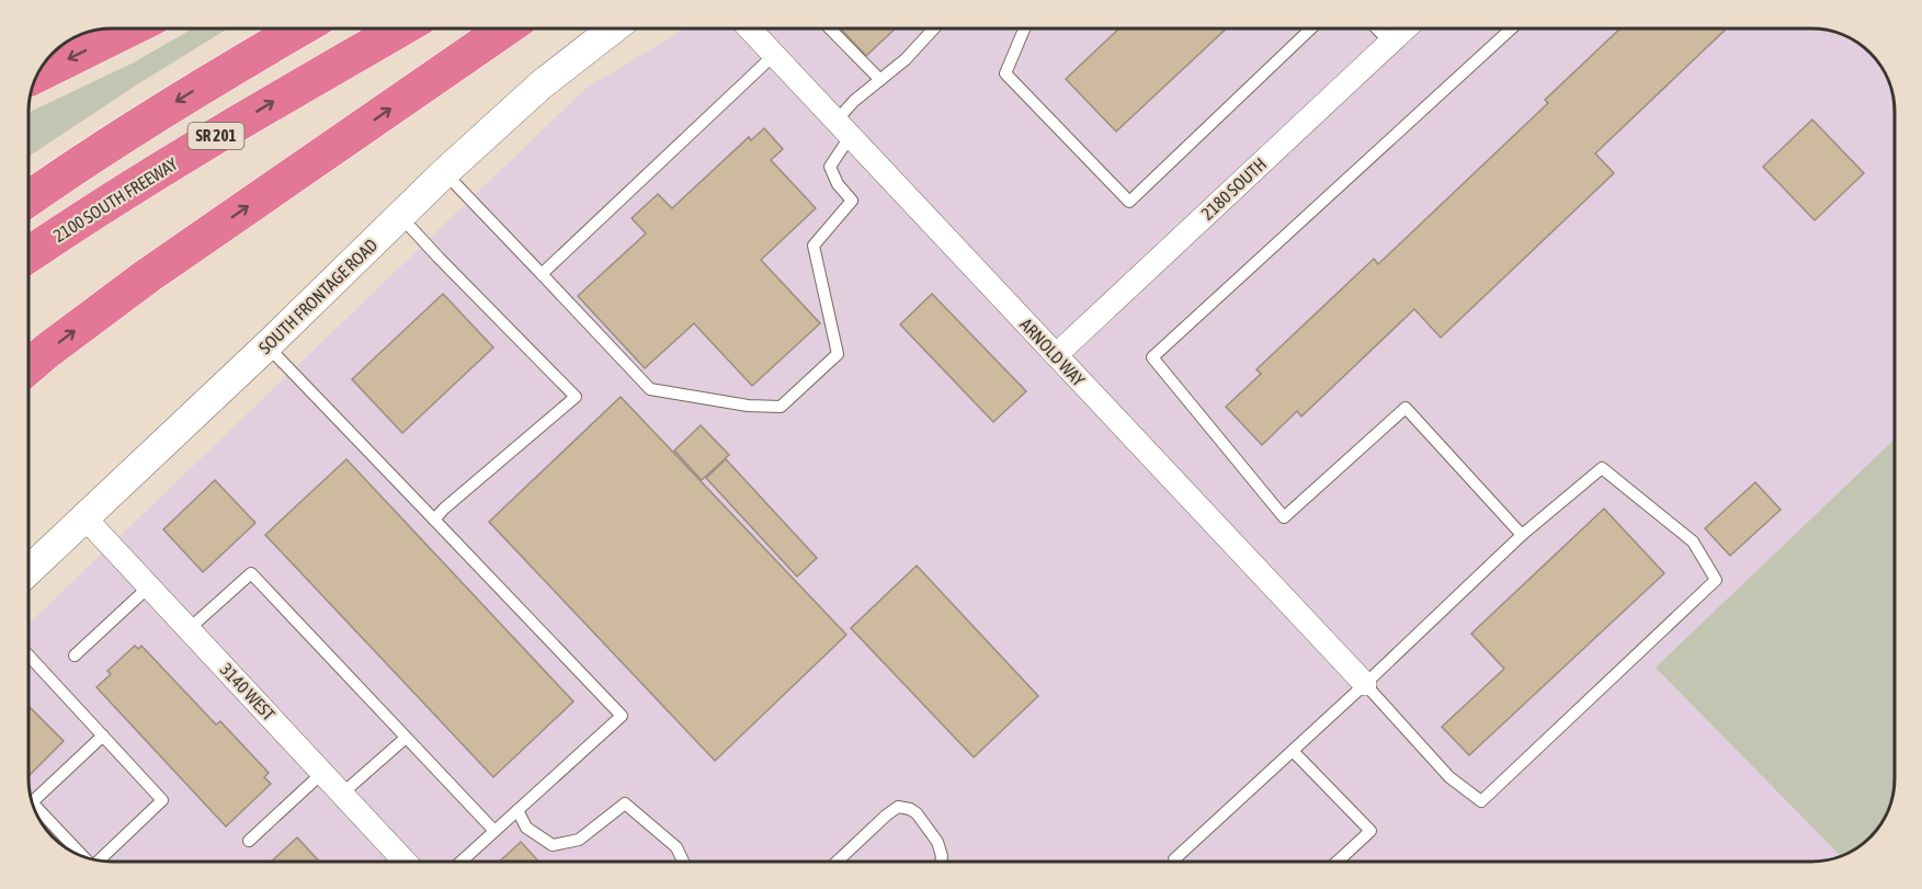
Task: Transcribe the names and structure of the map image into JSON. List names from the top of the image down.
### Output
{
  "streets": {
    "highway": ["SR 201", "2100 SOUTH FREEWAY"],
    "street": [
      "2180 SOUTH",
      "SOUTH FRONTAGE ROAD",
      "ARNOLD WAY",
      "3140 WEST"
    ]
  },
  "crossings": [
    ["2180 SOUTH", "ARNOLD WAY"],
    ["SOUTH FRONTAGE ROAD", "3140 WEST"]
  ]
}
